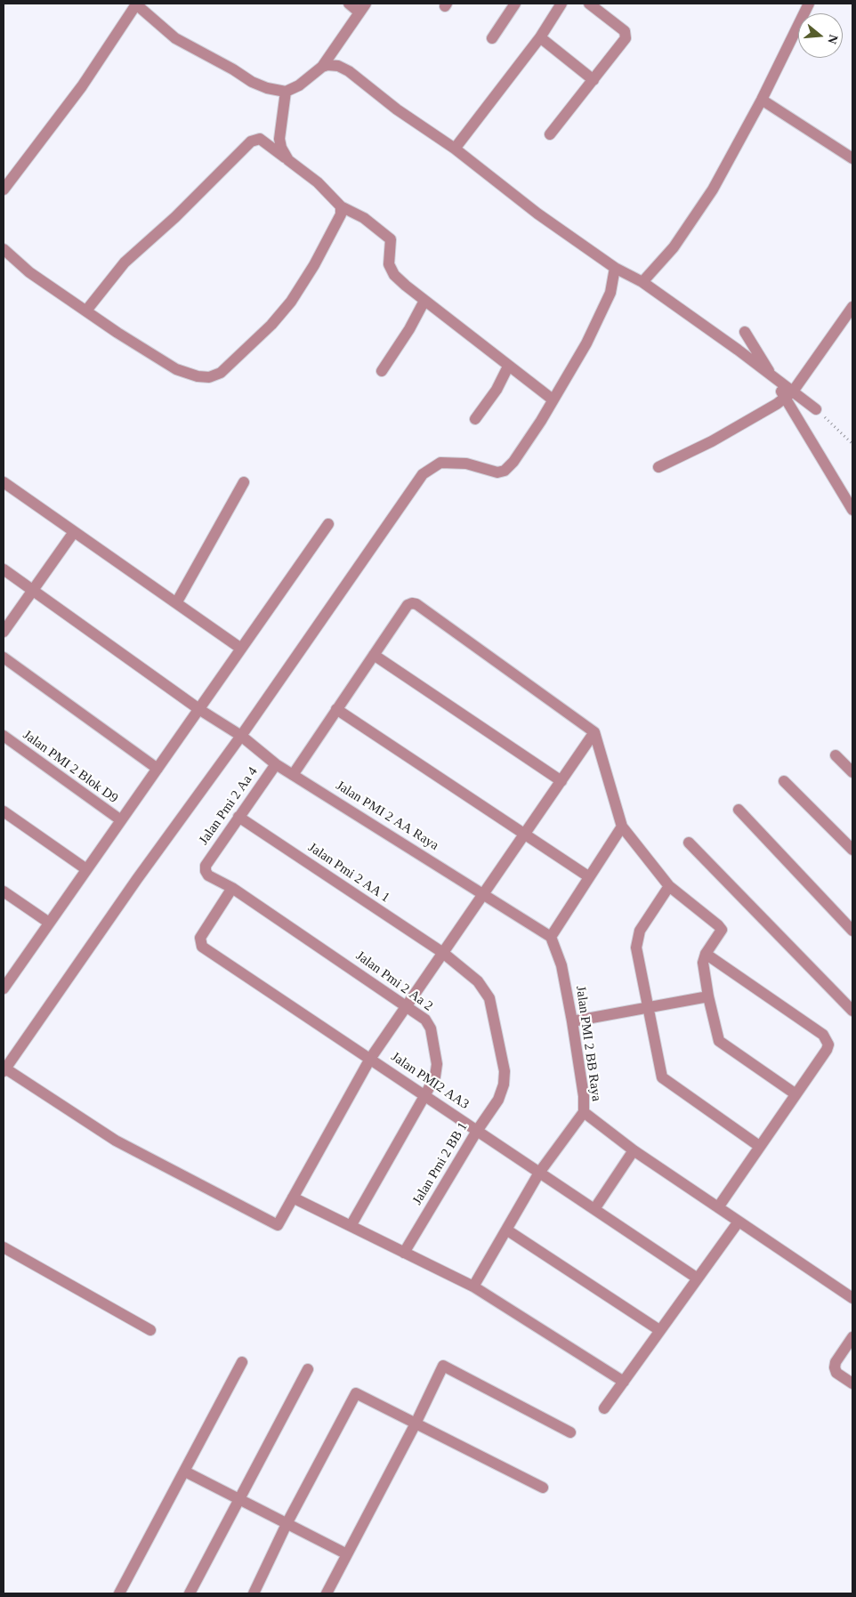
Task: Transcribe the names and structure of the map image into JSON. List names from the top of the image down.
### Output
{
  "streets": {
    "street": [
      "Jalan PMI 2 Blok D9",
      "Jalan Pmi 2 Aa 4",
      "Jalan PMI 2 AA Raya",
      "Jalan Pmi 2 AA 1",
      "Jalan Pmi 2 Aa 2",
      "Jalan PMI 2 BB Raya",
      "Jalan PMI2 AA3",
      "Jalan Pmi 2 BB 1"
    ]
  },
  "crossings": [
    ["Jalan Pmi 2 Aa 4", "Jalan PMI 2 AA Raya"],
    ["Jalan Pmi 2 Aa 4", "Jalan Pmi 2 AA 1"],
    ["Jalan Pmi 2 Aa 4", "Jalan Pmi 2 Aa 2"],
    ["Jalan Pmi 2 AA 1", "Jalan Pmi 2 BB 1"],
    ["Jalan Pmi 2 Aa 2", "Jalan PMI2 AA3"],
    ["Jalan PMI 2 BB Raya", "Jalan PMI2 AA3"],
    ["Jalan PMI2 AA3", "Jalan Pmi 2 BB 1"]
  ],
  "north": "right"
}
